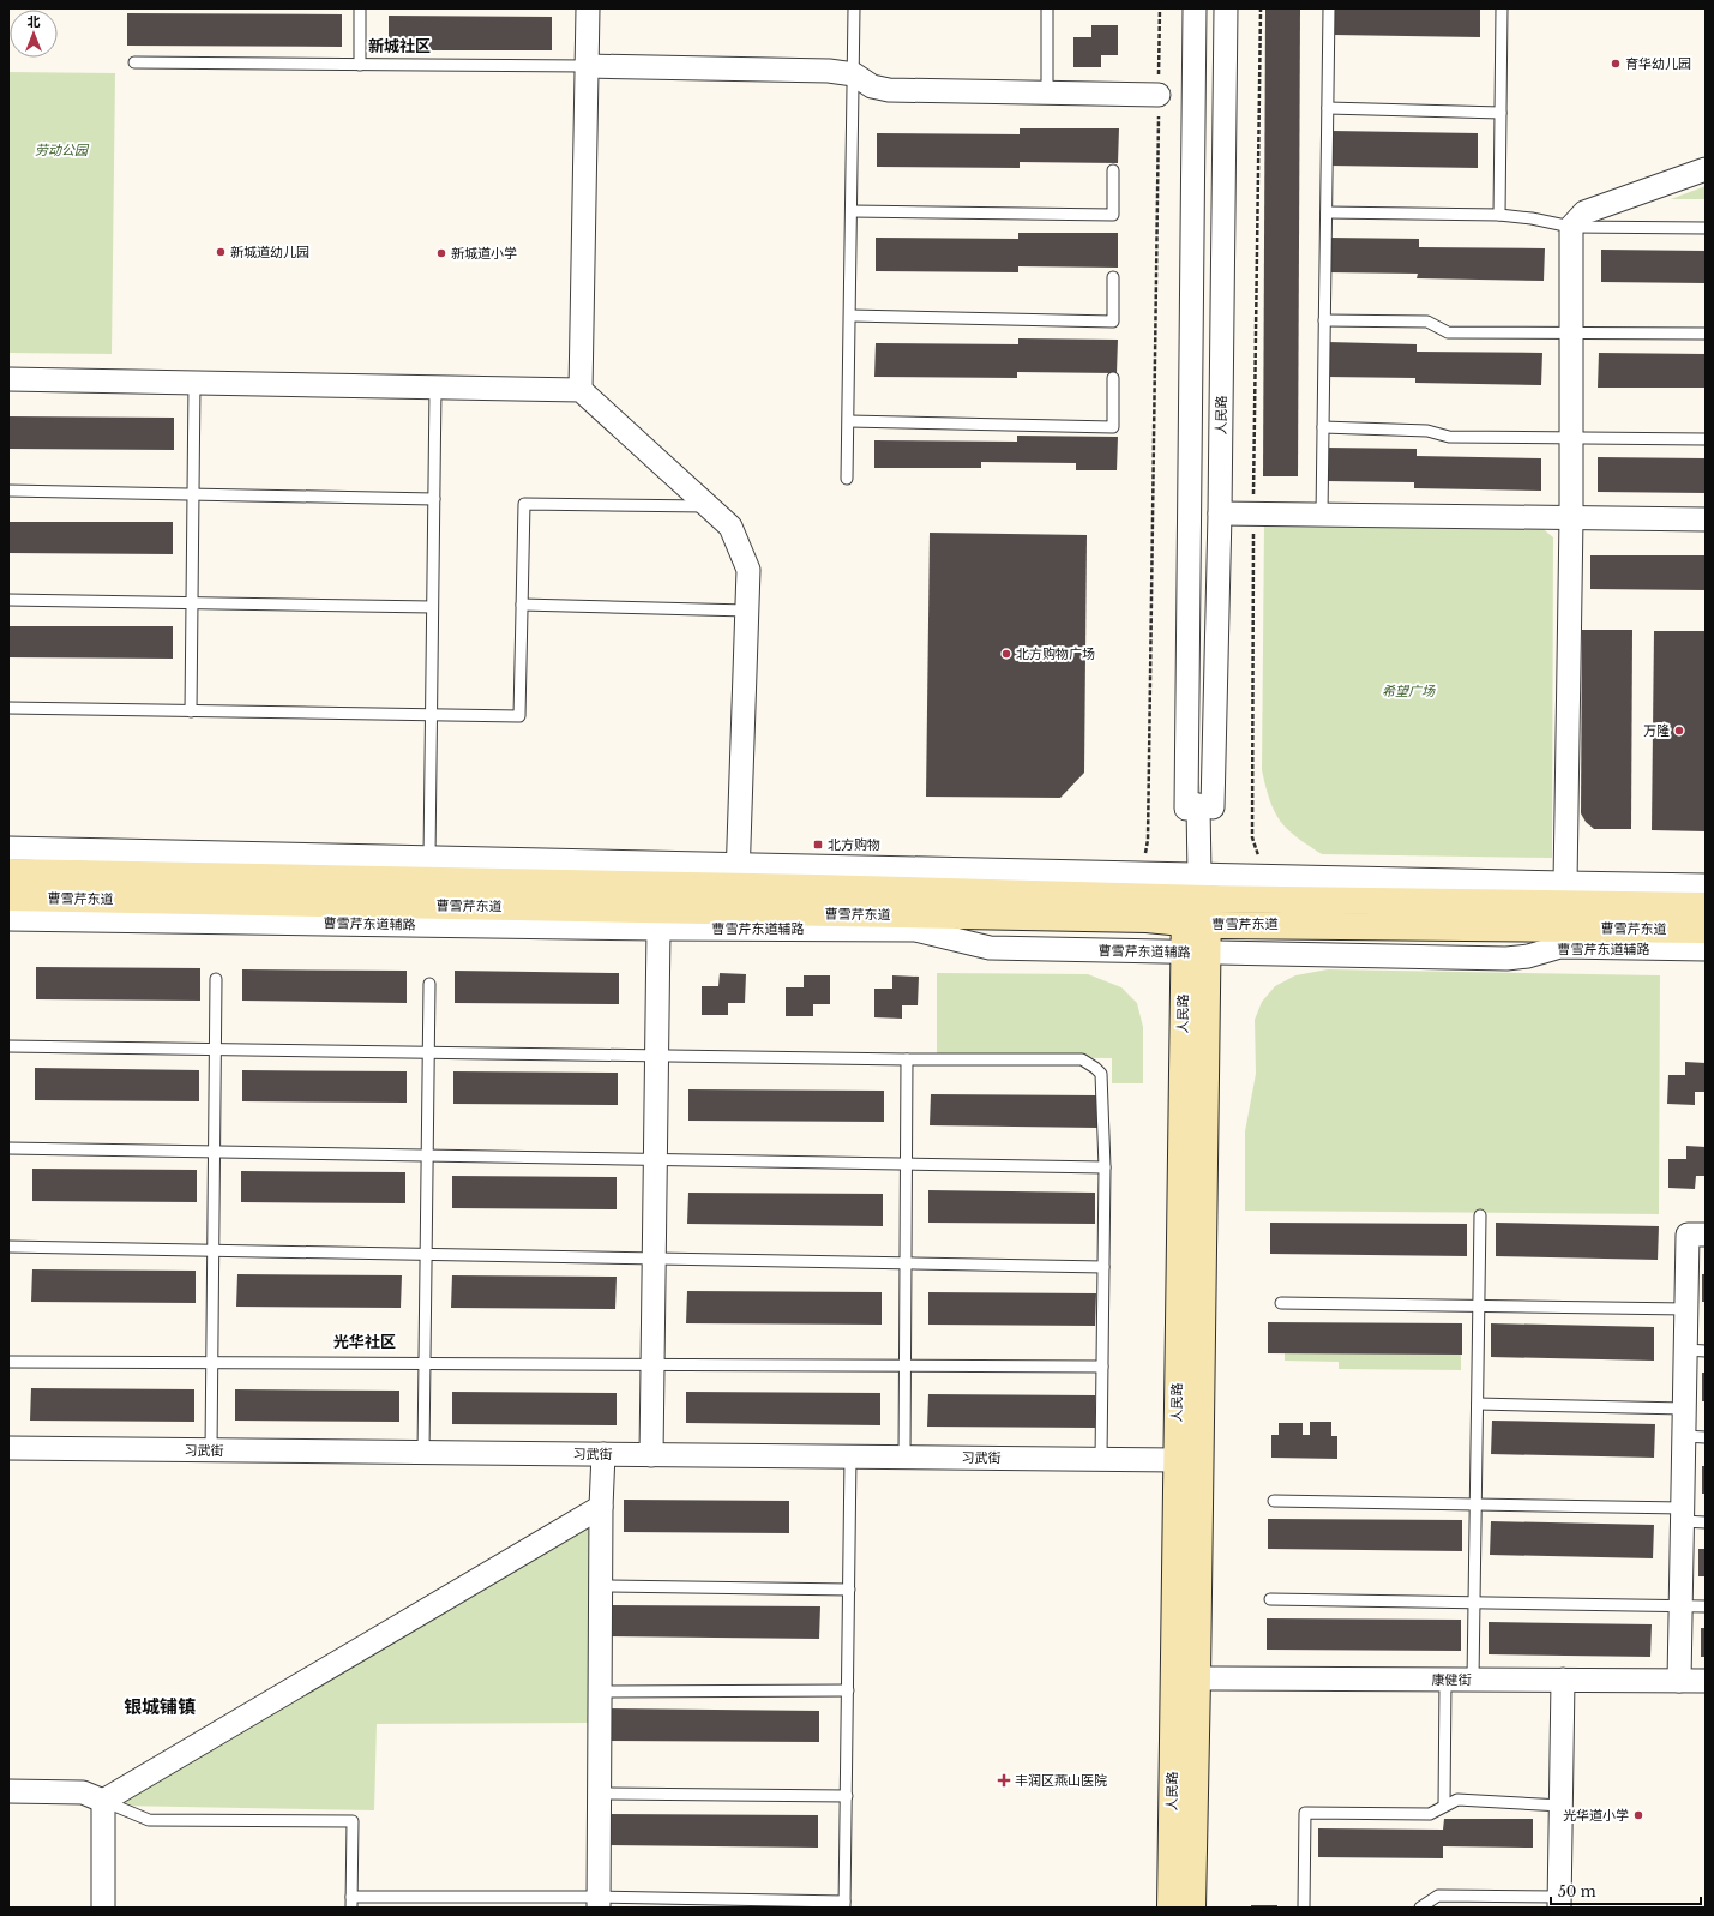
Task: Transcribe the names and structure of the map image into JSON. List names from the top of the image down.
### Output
{
  "streets": {
    "main road": ["人民路", "曹雪芹东道"],
    "street": ["曹雪芹东道辅路", "习武街", "康健街"]
  },
  "crossings": [
    ["人民路", "曹雪芹东道"],
    ["人民路", "曹雪芹东道辅路"],
    ["人民路", "习武街"],
    ["人民路", "康健街"]
  ],
  "districts": ["新城社区", "光华社区", "银城铺镇"],
  "parks": ["劳动公园", "希望广场"],
  "places": {
    "other": [
      "育华幼儿园",
      "新城道幼儿园",
      "新城道小学",
      "北方购物广场",
      "万隆",
      "光华道小学"
    ],
    "transit": ["北方购物"],
    "health": ["丰润区燕山医院"]
  },
  "scale_bar": "50 m",
  "north": "top"
}
